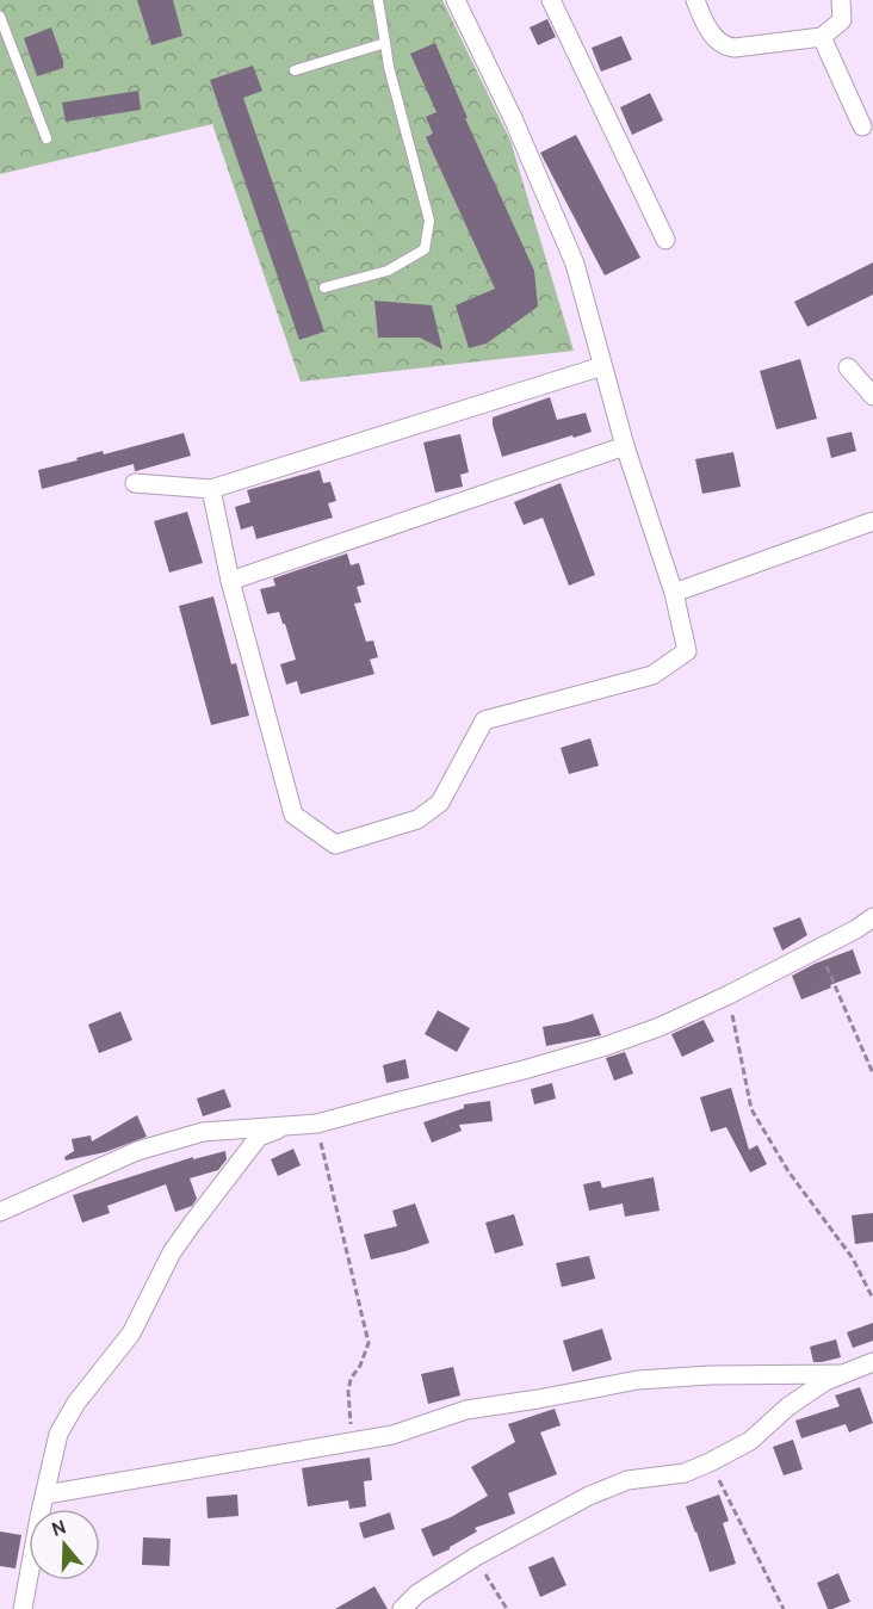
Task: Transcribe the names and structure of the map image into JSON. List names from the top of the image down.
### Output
{
  "north": "top"
}
